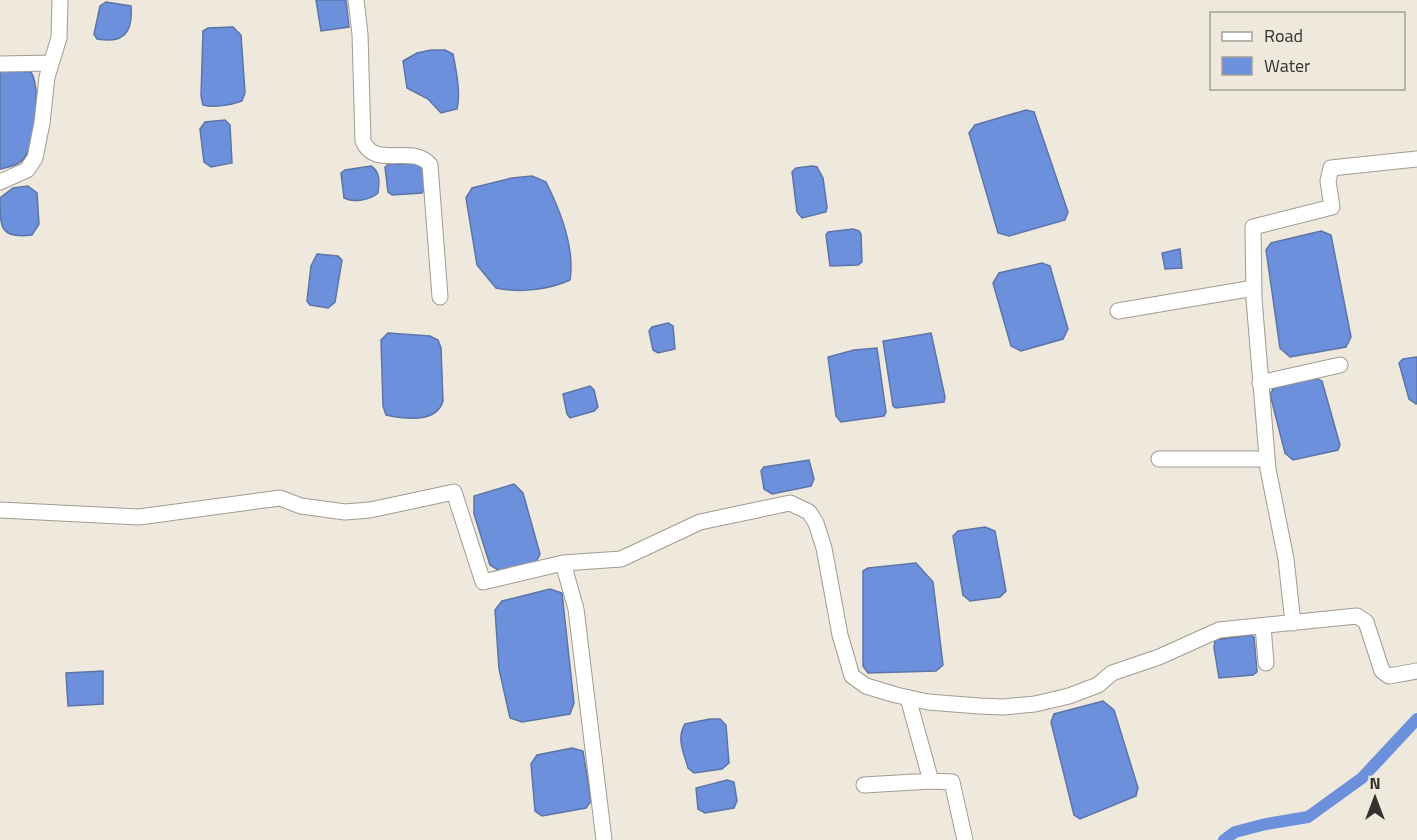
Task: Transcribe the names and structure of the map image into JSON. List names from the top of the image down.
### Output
{
  "legend": ["Road", "Water"],
  "north": "top"
}
